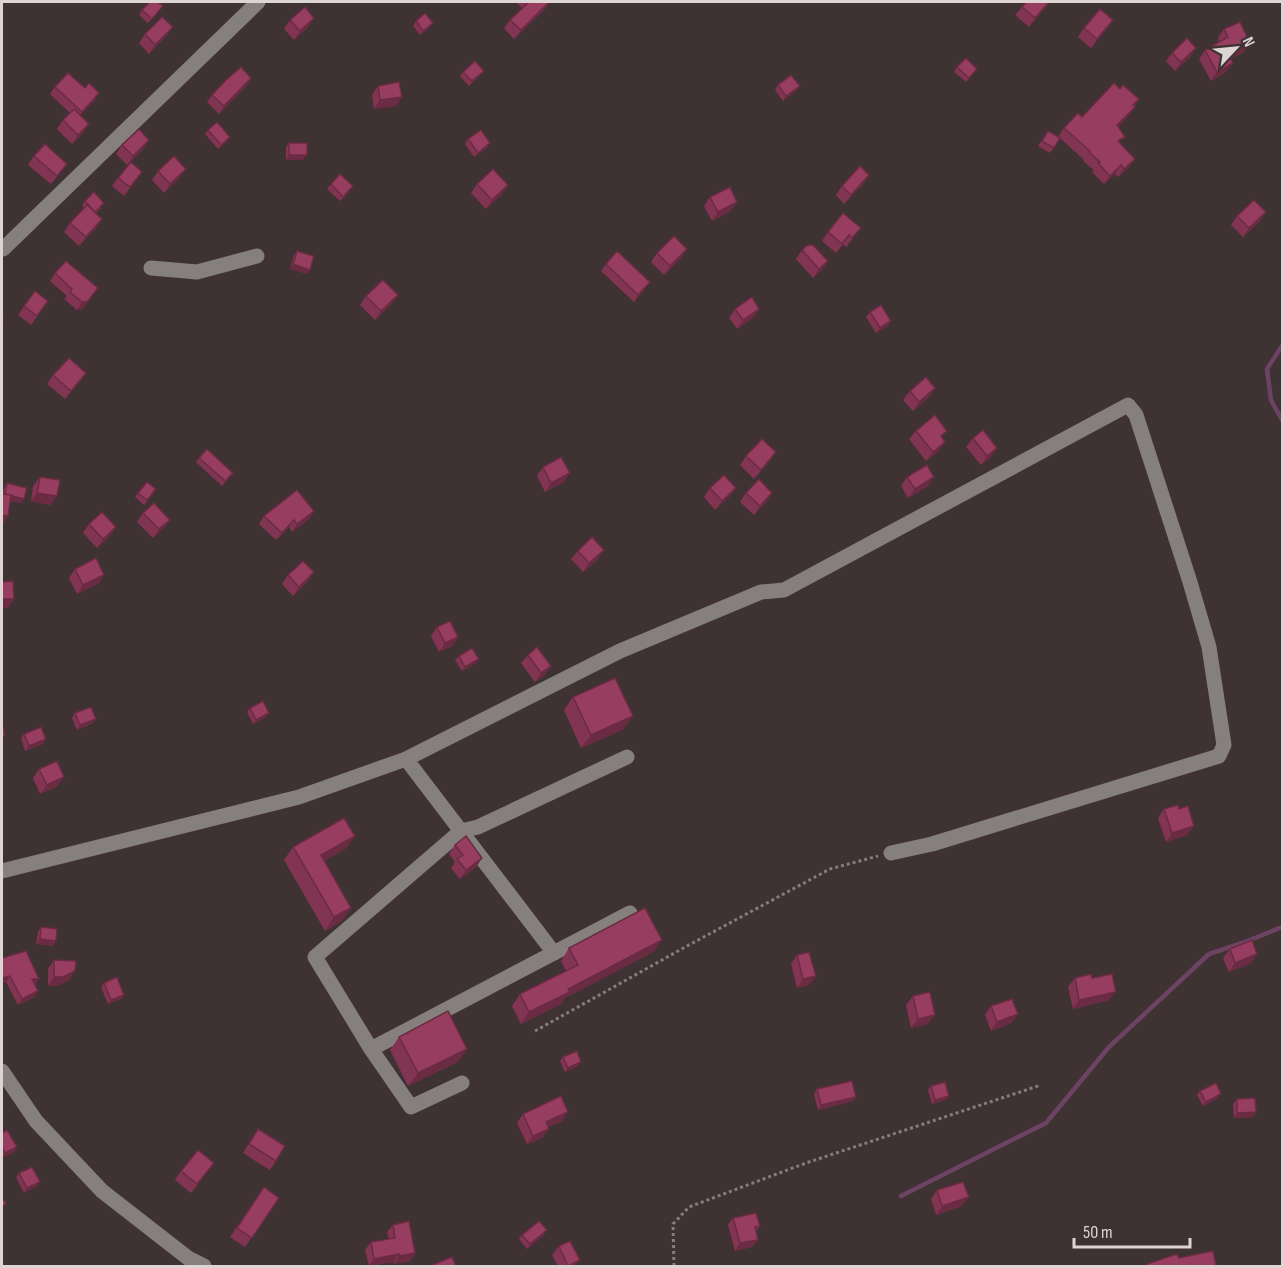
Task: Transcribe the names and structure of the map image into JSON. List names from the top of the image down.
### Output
{
  "scale_bar": "50 m",
  "north": "top right"
}
